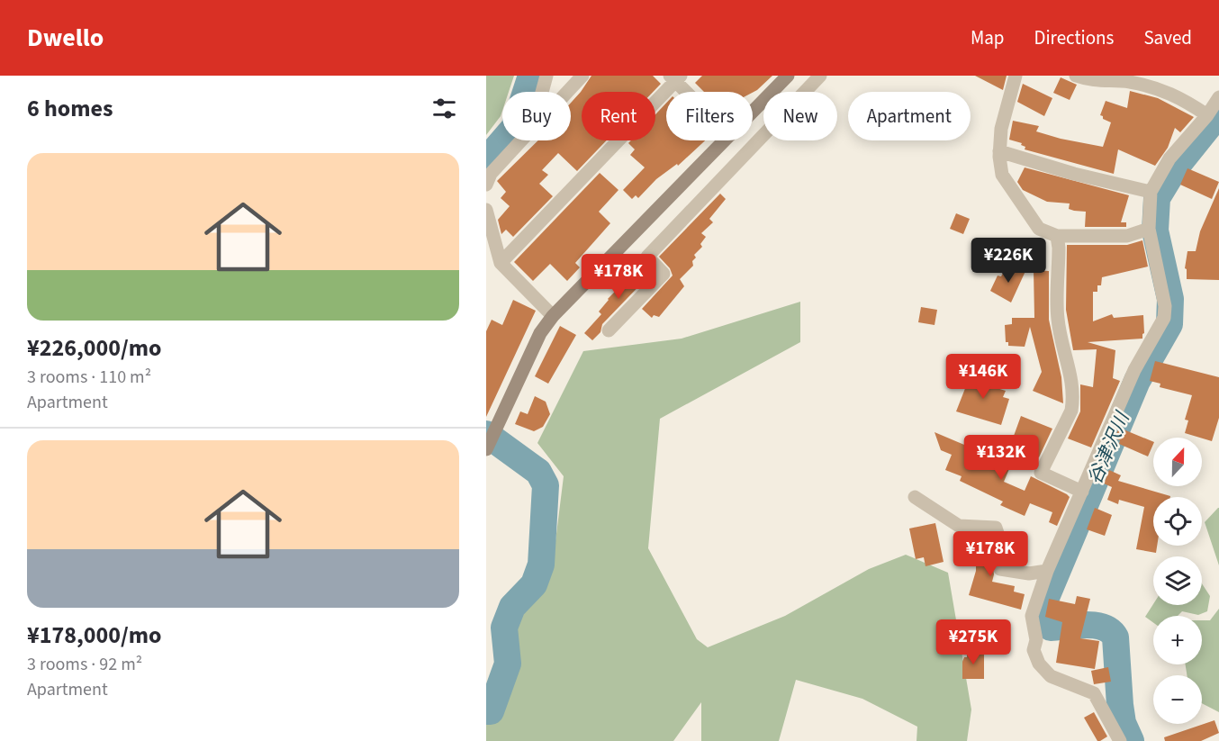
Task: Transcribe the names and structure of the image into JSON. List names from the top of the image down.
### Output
{
  "water": ["谷津沢川"],
  "north": "top",
  "page": {
    "header": "Dwello",
    "nav": ["Map", "Directions", "Saved"],
    "heading": "6 homes",
    "chip": [
      "Buy",
      "Rent",
      "Filters",
      "New",
      "Apartment"
    ],
    "list": [
      {
        "name": "¥226,000/mo",
        "note": "3 rooms · 110 m² · Apartment"
      },
      {
        "name": "¥178,000/mo",
        "note": "3 rooms · 92 m² · Apartment"
      }
    ],
    "price": [
      "¥226K",
      "¥178K",
      "¥146K",
      "¥132K",
      "¥178K",
      "¥275K"
    ],
    "map_buttons": ["+", "−"]
  }
}
